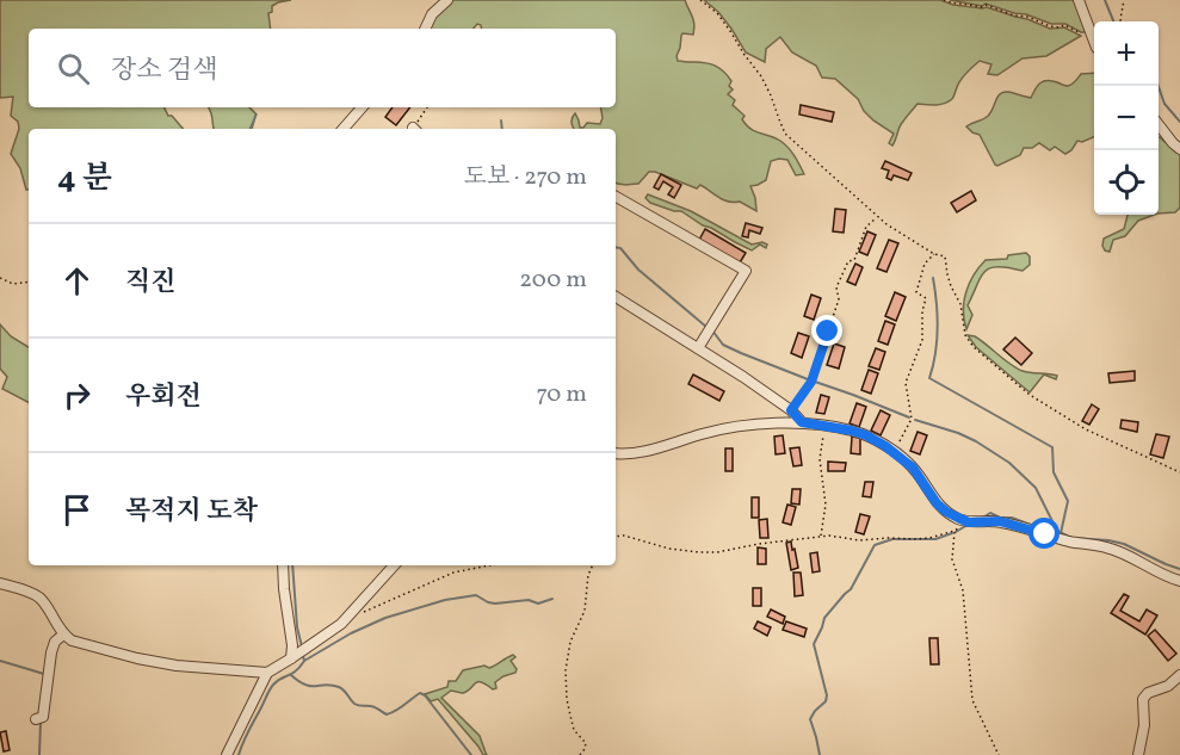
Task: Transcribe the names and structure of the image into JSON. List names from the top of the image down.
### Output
{
  "page": {
    "map_buttons": ["+", "−"],
    "search": "장소 검색",
    "heading": ["4 분", "도보 · 270 m"],
    "list": [
      ["직진", "200 m"],
      ["우회전", "70 m"],
      "목적지 도착"
    ]
  }
}
